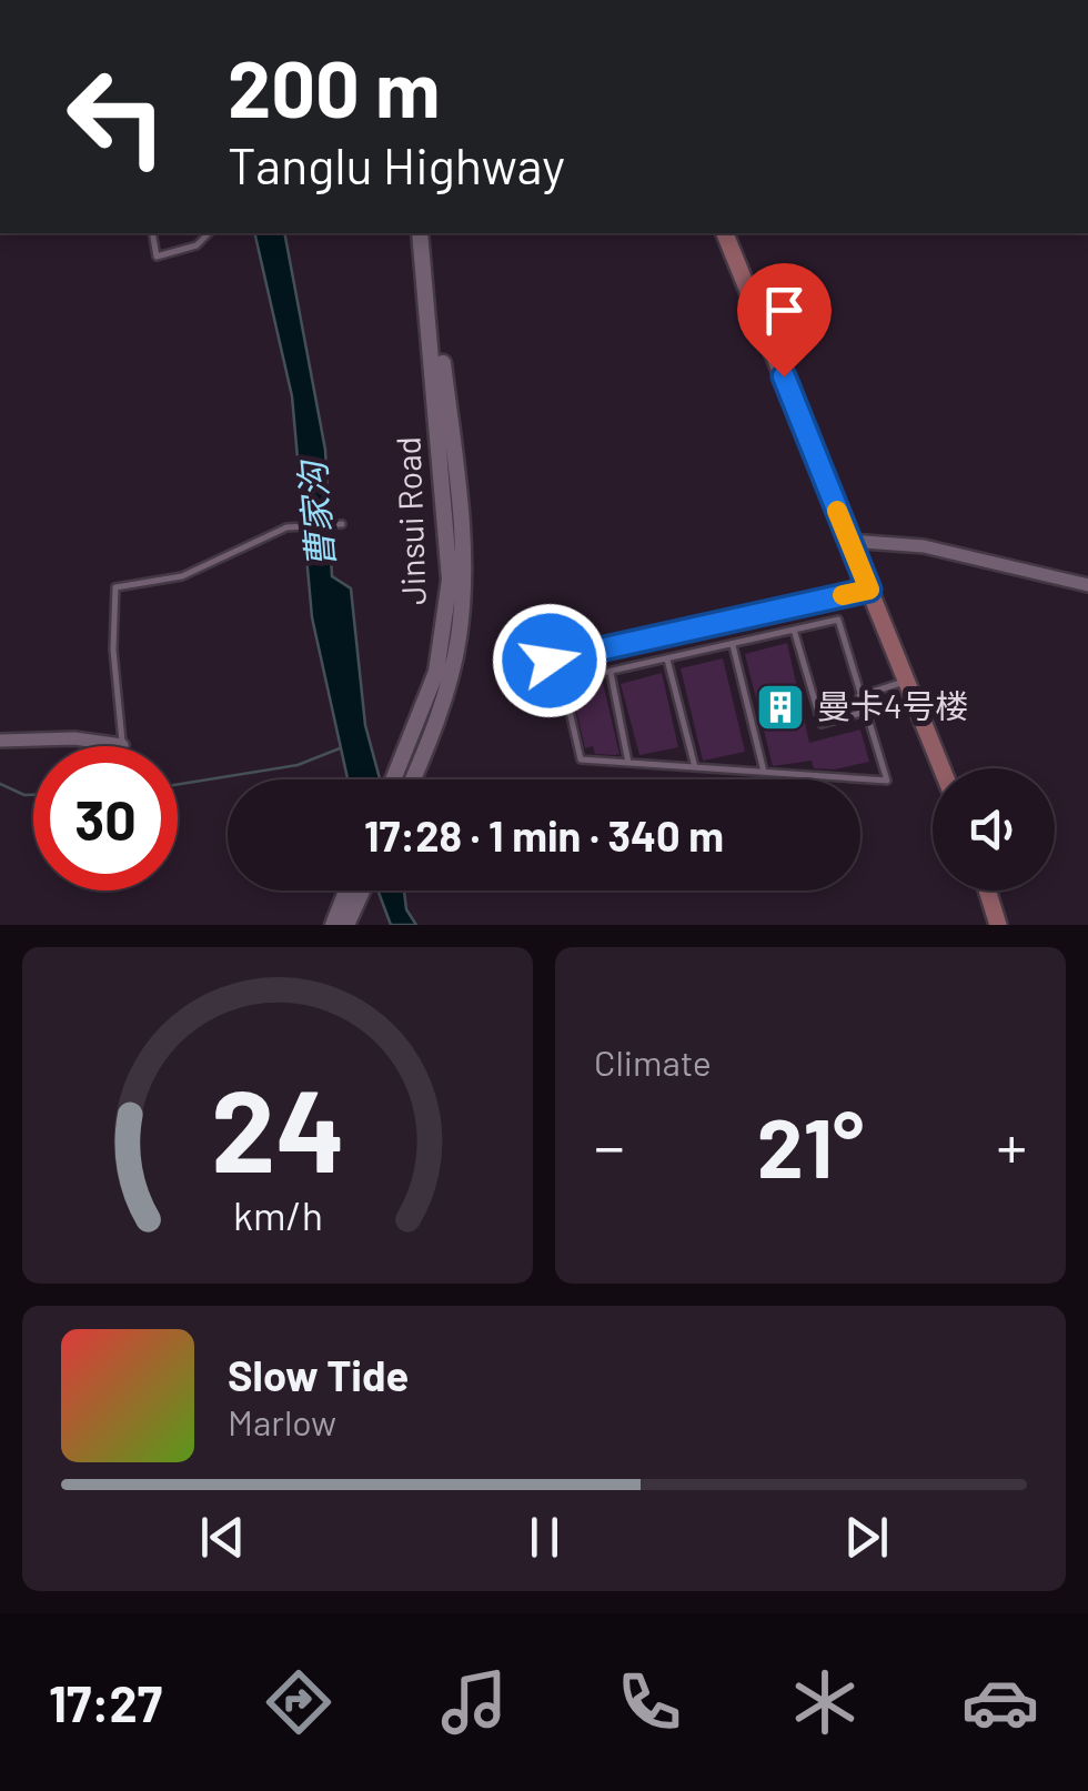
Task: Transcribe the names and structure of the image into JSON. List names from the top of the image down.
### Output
{
  "streets": {
    "street": ["Jinsui Road"]
  },
  "water": ["曹家沟"],
  "places": {
    "building": ["曼卡4号楼"]
  },
  "page": {
    "turn": ["200 m", "Tanglu Highway"],
    "limit": "30",
    "trip": "17:28 · 1 min · 340 m",
    "tile": "Climate",
    "heat": ["−", "21°", "+"],
    "song": ["Slow Tide", "Marlow"],
    "tabs": "17:27",
    "gauge": ["24", "km/h"]
  }
}
